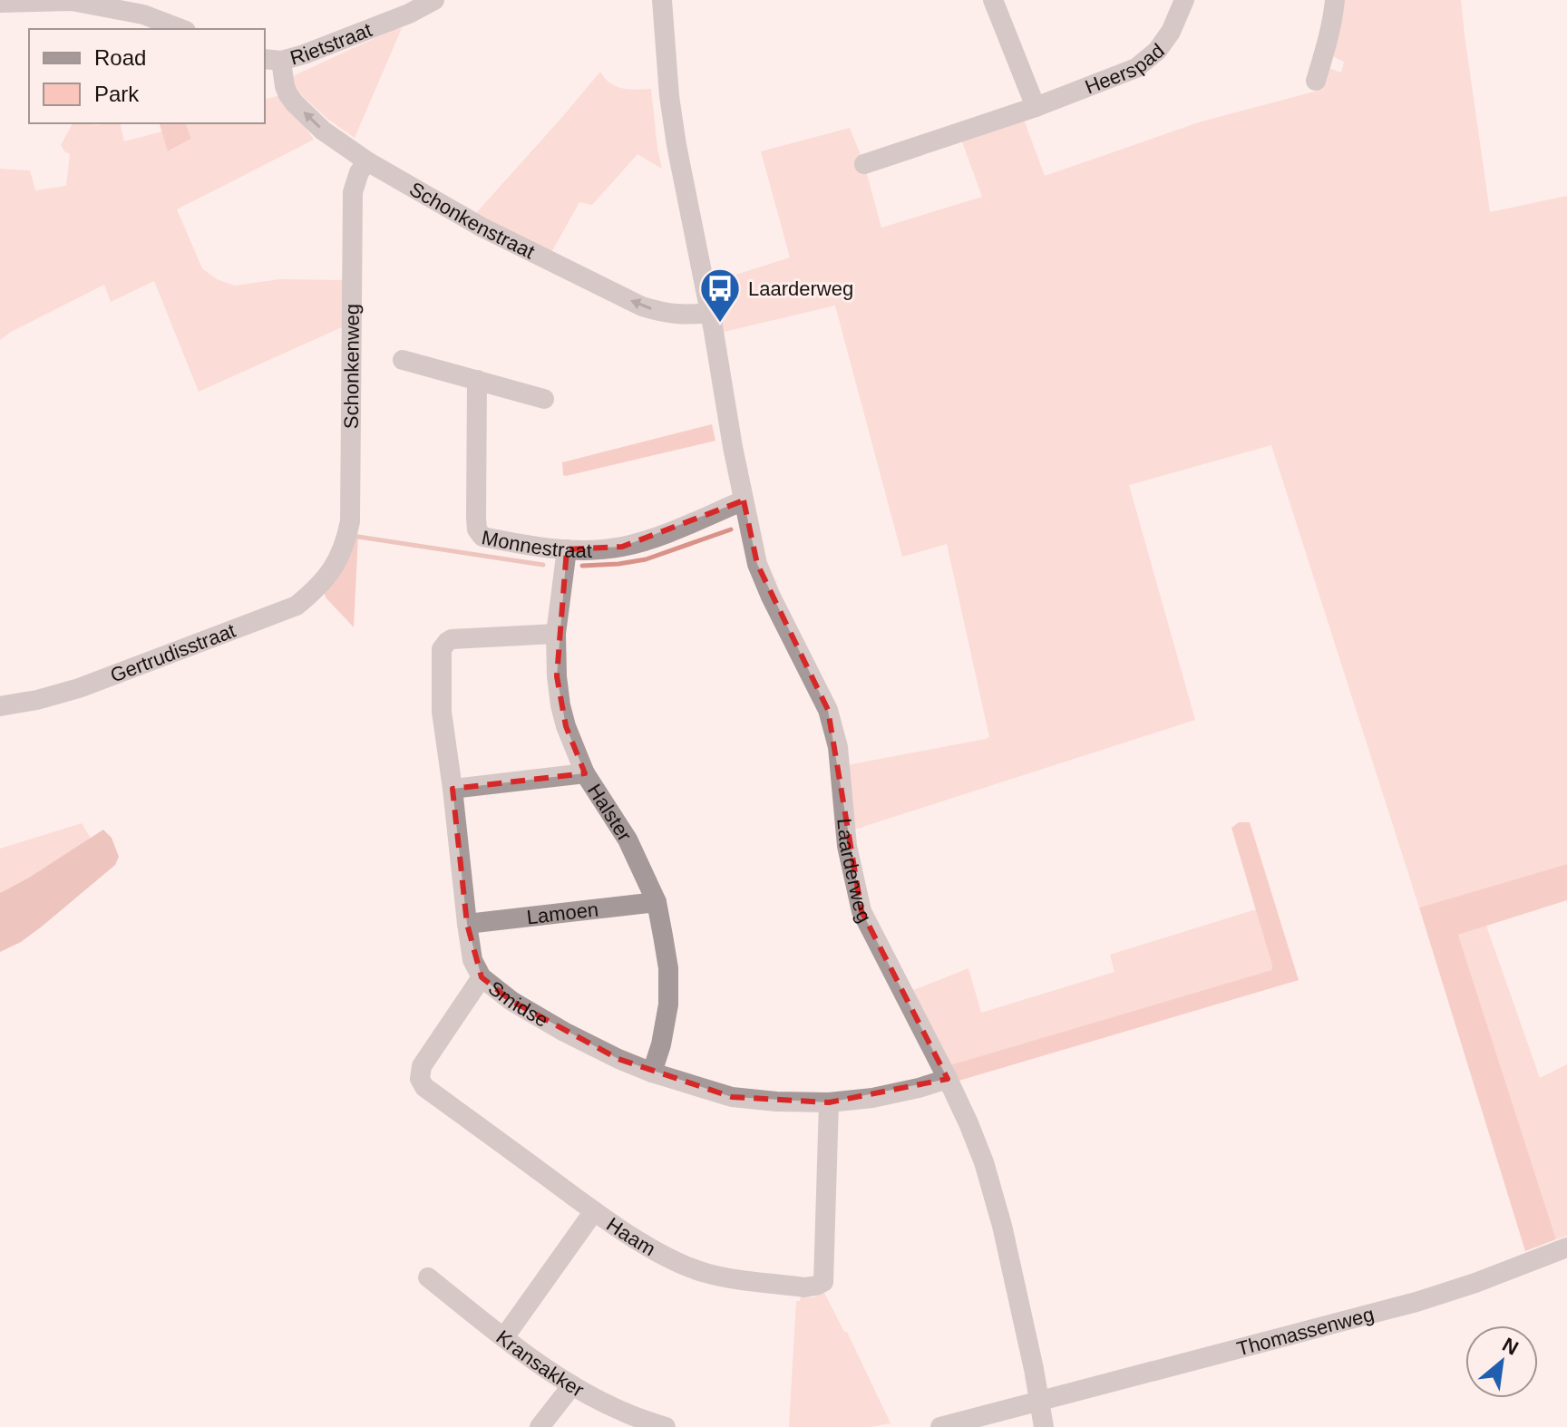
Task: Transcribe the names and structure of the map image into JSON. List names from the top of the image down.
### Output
{
  "streets": {
    "street": [
      "Rietstraat",
      "Heerspad",
      "Schonkenstraat",
      "Schonkenweg",
      "Monnestraat",
      "Gertrudisstraat",
      "Halster",
      "Laarderweg",
      "Lamoen",
      "Smidse",
      "Haam",
      "Thomassenweg",
      "Kransakker"
    ]
  },
  "crossings": [
    ["Rietstraat", "Schonkenstraat"],
    ["Schonkenstraat", "Schonkenweg"],
    ["Schonkenstraat", "Laarderweg"],
    ["Schonkenweg", "Gertrudisstraat"],
    ["Monnestraat", "Halster"],
    ["Monnestraat", "Laarderweg"],
    ["Halster", "Lamoen"],
    ["Halster", "Smidse"],
    ["Laarderweg", "Smidse"],
    ["Laarderweg", "Thomassenweg"],
    ["Lamoen", "Smidse"],
    ["Smidse", "Haam"]
  ],
  "one_way": ["Schonkenstraat"],
  "places": {
    "bus stop": ["Laarderweg"]
  },
  "legend": ["Road", "Park"],
  "north": "top right"
}
